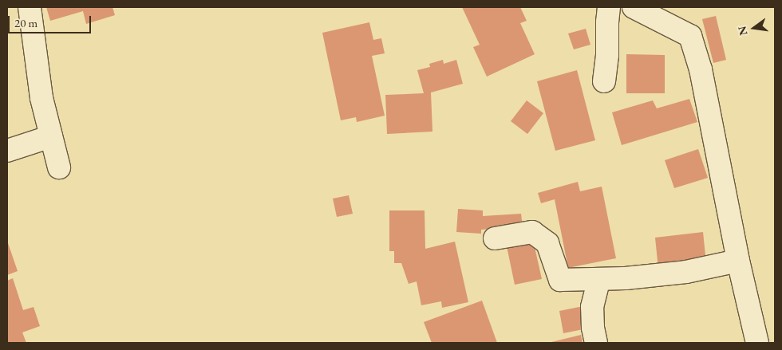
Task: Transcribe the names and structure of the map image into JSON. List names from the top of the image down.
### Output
{
  "scale_bar": "20 m",
  "north": "left"
}
